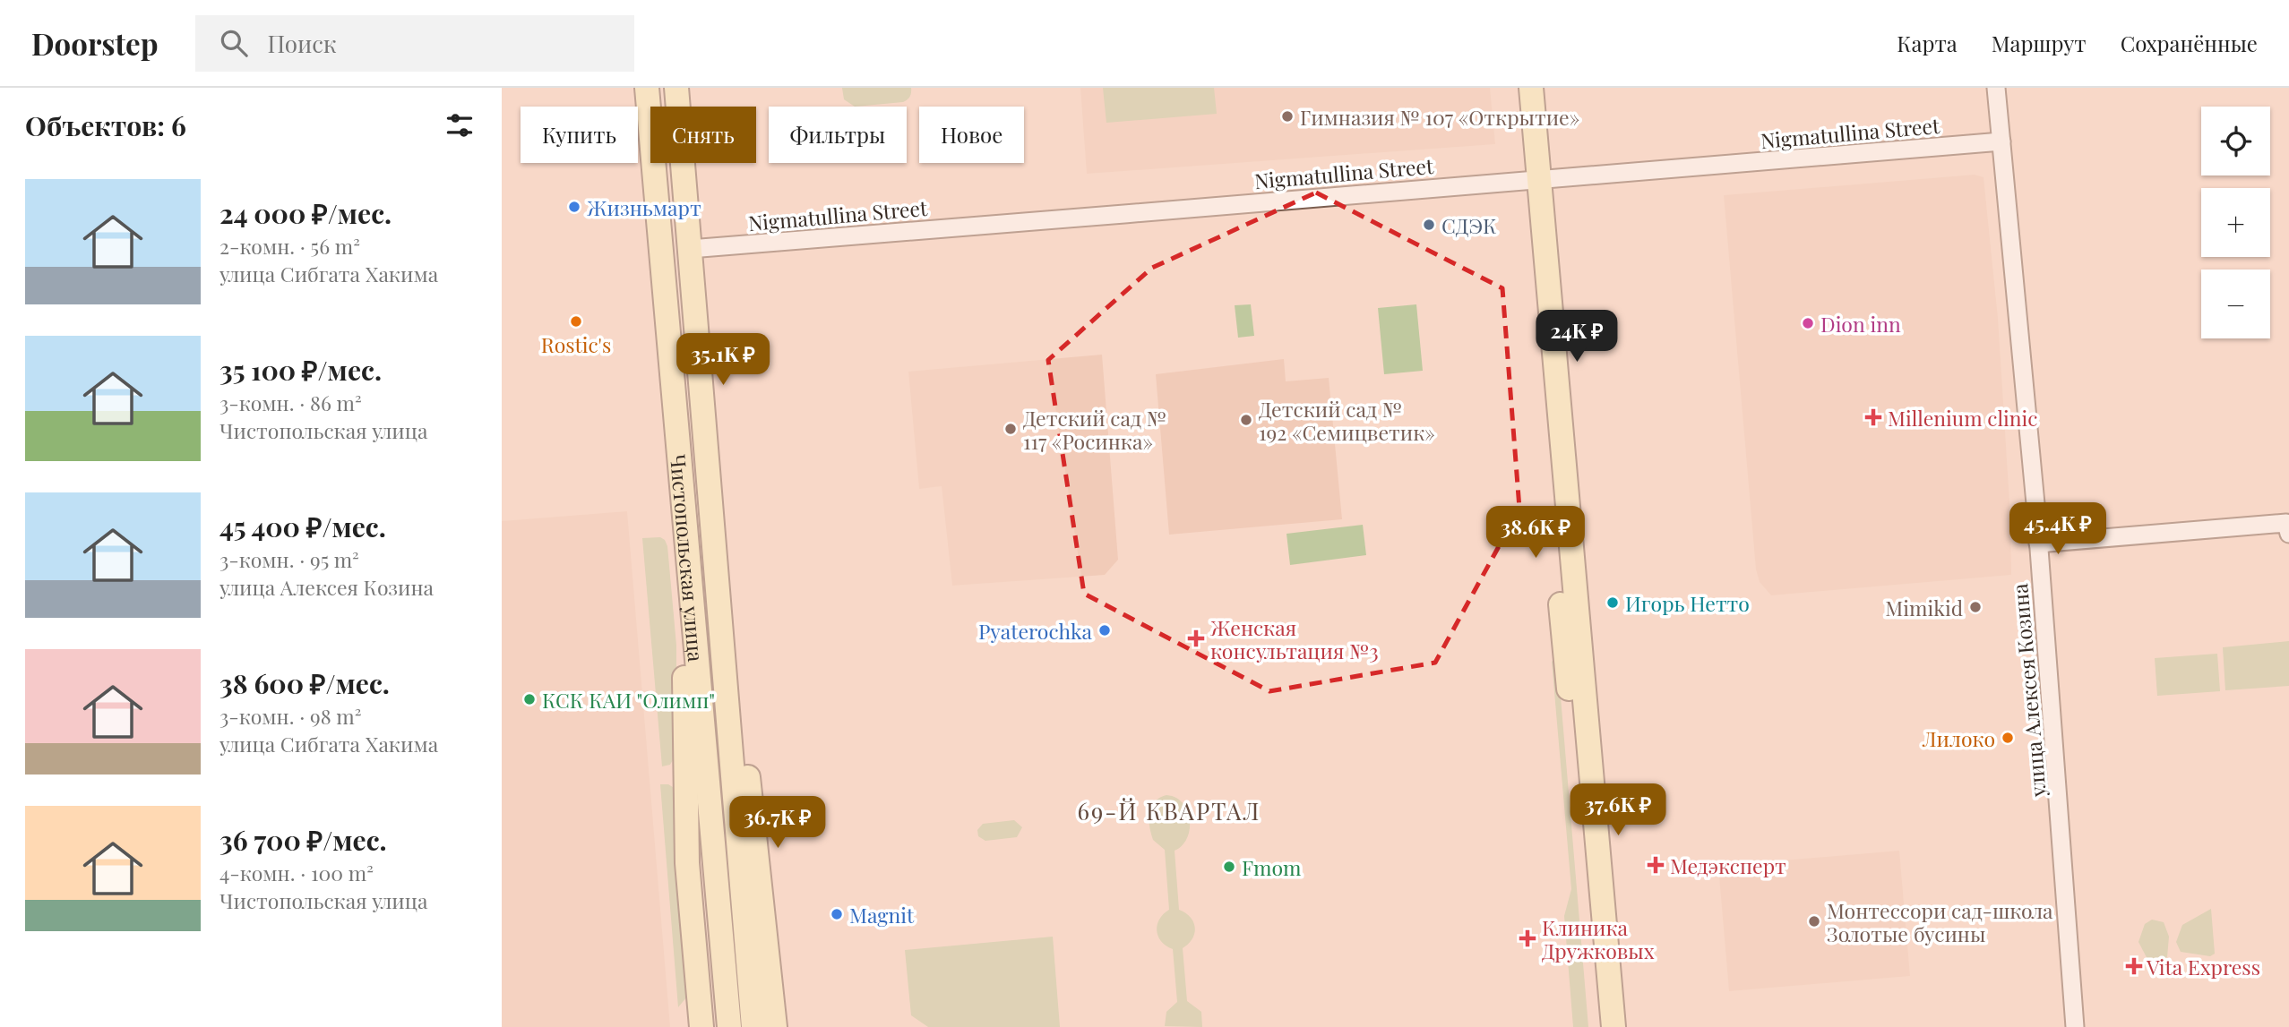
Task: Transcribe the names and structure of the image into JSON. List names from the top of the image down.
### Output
{
  "streets": {
    "main road": ["Чистопольская улица"],
    "street": ["Nigmatullina Street", "улица Алексея Козина"]
  },
  "crossings": [
    ["Nigmatullina Street", "Чистопольская улица"],
    ["Nigmatullina Street", "улица Алексея Козина"]
  ],
  "districts": ["69-Й КВАРТАЛ"],
  "places": {
    "other": [
      "Гимназия № 107 «Открытие»",
      "Жизньмарт",
      "СДЭК",
      "Rostiс's",
      "Dion inn",
      "Детский сад № 192 «Семицветик»",
      "Детский сад № 117 «Росинка»",
      "Игорь Нетто",
      "Mimikid",
      "Pyaterochka",
      "КСК КАИ \"Олимп\"",
      "Лилоко",
      "Fmom",
      "Magnit",
      "Монтессори сад-школа Золотые бусины"
    ],
    "health": [
      "Millenium clinic",
      "Женская консультация №3",
      "Медэксперт",
      "Клиника Дружковых",
      "Vita Express"
    ]
  },
  "page": {
    "header": "Doorstep",
    "search": "Поиск",
    "nav": ["Карта", "Маршрут", "Сохранённые"],
    "heading": "Объектов: 6",
    "map_buttons": ["+", "−"],
    "chip": [
      "Купить",
      "Снять",
      "Фильтры",
      "Новое"
    ],
    "list": [
      {
        "name": "24 000 ₽/мес.",
        "note": "2-комн. · 56 m² · улица Сибгата Хакима"
      },
      {
        "name": "35 100 ₽/мес.",
        "note": "3-комн. · 86 m² · Чистопольская улица"
      },
      {
        "name": "45 400 ₽/мес.",
        "note": "3-комн. · 95 m² · улица Алексея Козина"
      },
      {
        "name": "38 600 ₽/мес.",
        "note": "3-комн. · 98 m² · улица Сибгата Хакима"
      },
      {
        "name": "36 700 ₽/мес.",
        "note": "4-комн. · 100 m² · Чистопольская улица"
      }
    ],
    "price": [
      "24K ₽",
      "35.1K ₽",
      "45.4K ₽",
      "38.6K ₽",
      "37.6K ₽",
      "36.7K ₽"
    ]
  }
}
